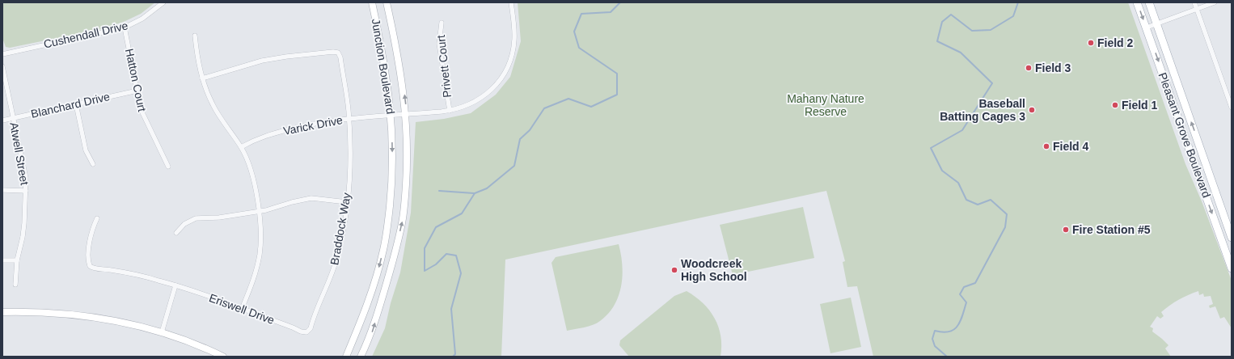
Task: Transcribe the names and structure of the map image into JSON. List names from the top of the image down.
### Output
{
  "streets": {
    "main road": ["Junction Boulevard", "Pleasant Grove Boulevard"],
    "street": [
      "Cushendall Drive",
      "Privett Court",
      "Hatton Court",
      "Blanchard Drive",
      "Varick Drive",
      "Atwell Street",
      "Braddock Way",
      "Eriswell Drive"
    ]
  },
  "crossings": [
    ["Cushendall Drive", "Hatton Court"],
    ["Junction Boulevard", "Varick Drive"],
    ["Privett Court", "Varick Drive"],
    ["Hatton Court", "Blanchard Drive"],
    ["Blanchard Drive", "Atwell Street"],
    ["Varick Drive", "Braddock Way"],
    ["Braddock Way", "Eriswell Drive"]
  ],
  "parks": ["Mahany Nature Reserve"],
  "places": [
    "Field 2",
    "Field 3",
    "Field 1",
    "Baseball Batting Cages 3",
    "Field 4",
    "Fire Station #5",
    "Woodcreek High School"
  ]
}
